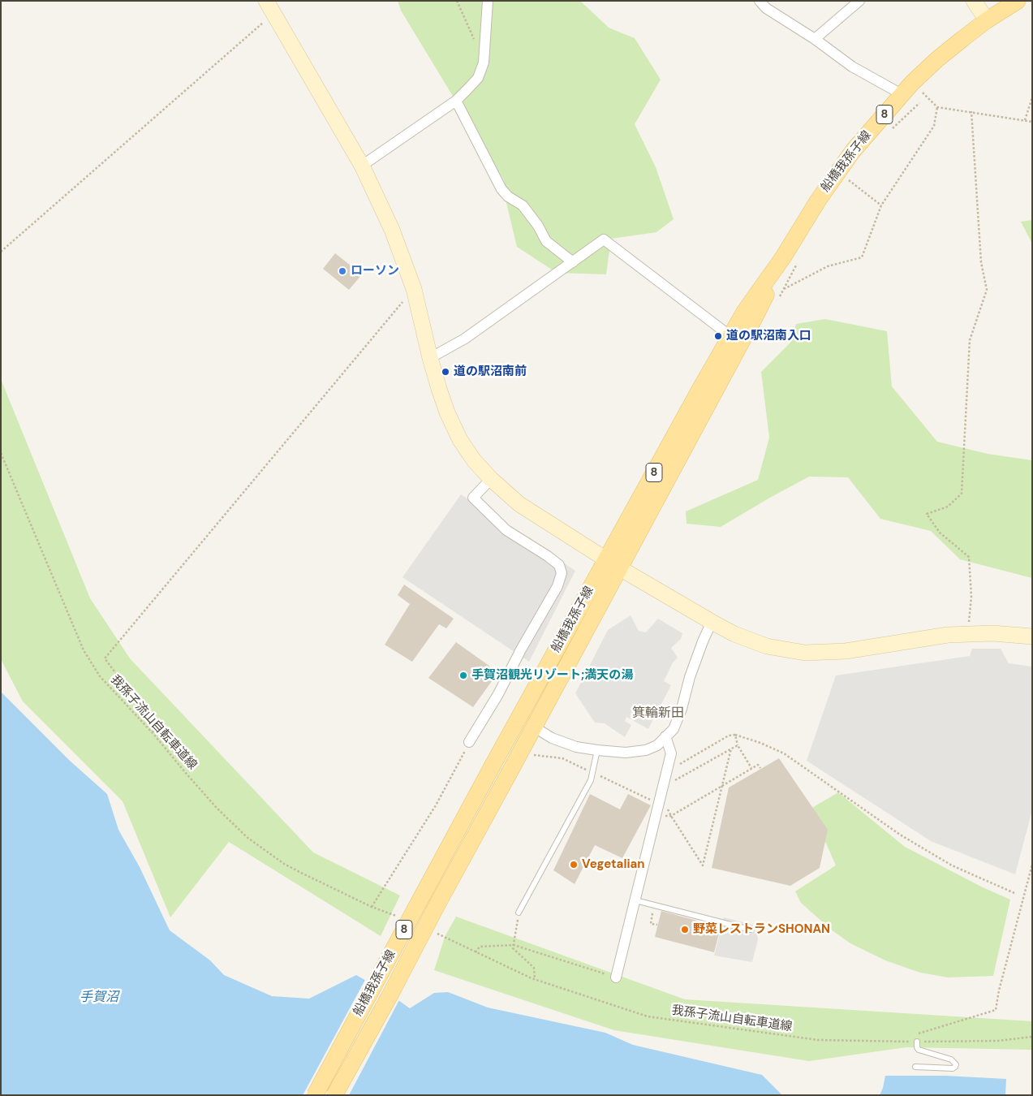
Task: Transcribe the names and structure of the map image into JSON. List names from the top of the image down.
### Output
{
  "streets": {
    "main road": ["8", "船橋我孫子線"],
    "path": ["我孫子流山自転車道線"]
  },
  "districts": ["箕輪新田"],
  "water": ["手賀沼"],
  "places": [
    "ローソン",
    "道の駅沼南入口",
    "道の駅沼南前",
    "手賀沼観光リゾート;満天の湯",
    "Vegetalian",
    "野菜レストランSHONAN"
  ]
}
